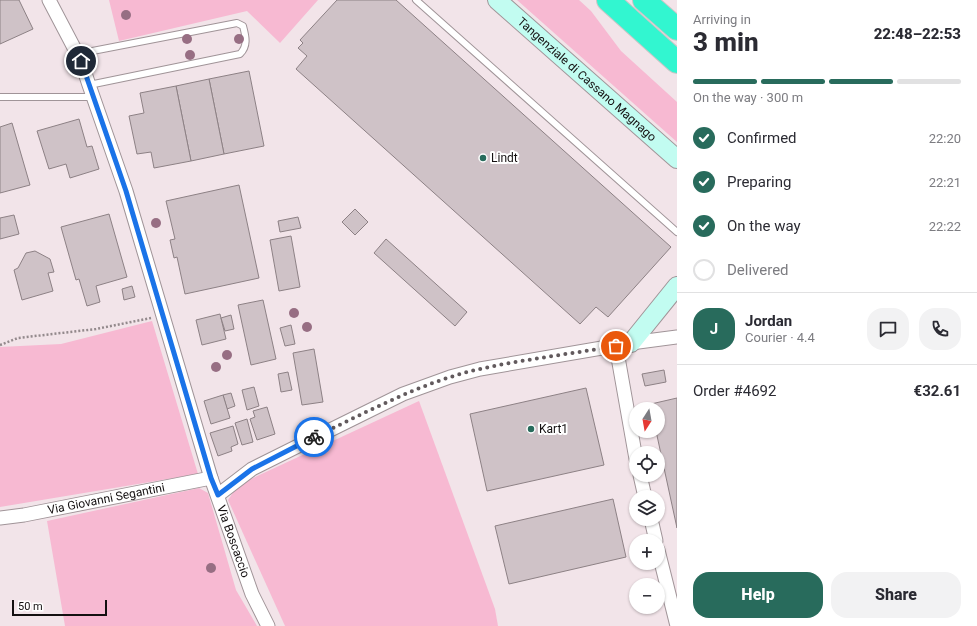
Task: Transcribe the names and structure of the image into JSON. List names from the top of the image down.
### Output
{
  "streets": {
    "street": ["Tangenziale di Cassano Magnago", "Via Giovanni Segantini", "Via Boscaccio"]
  },
  "crossings": [
    ["Via Giovanni Segantini", "Via Boscaccio"]
  ],
  "places": ["Lindt", "Kart1"],
  "scale_bar": "50 m",
  "north": "bottom",
  "page": {
    "heading": ["3 min", "Arriving in", "22:48–22:53"],
    "panel": [
      "Jordan",
      "Courier · 4.4",
      "Order #4692",
      "€32.61"
    ],
    "bar": "On the way · 300 m",
    "list": [
      ["Confirmed", "22:20"],
      ["Preparing", "22:21"],
      ["On the way", "22:22"],
      "Delivered"
    ],
    "round": "J",
    "map_buttons": ["+", "−"],
    "buttons": ["Help", "Share"],
    "scale": "50 m"
  }
}
